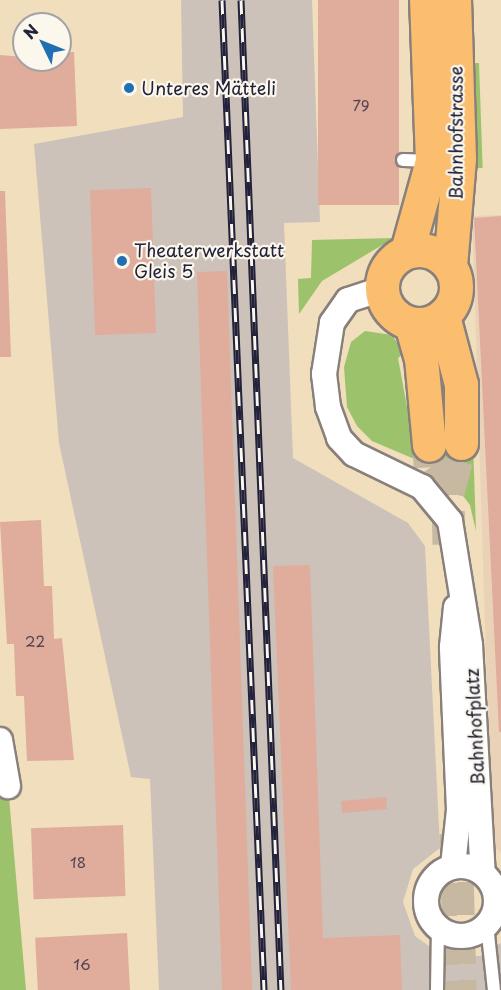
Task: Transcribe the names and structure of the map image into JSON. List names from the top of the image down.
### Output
{
  "streets": {
    "main road": ["Bahnhofstrasse"],
    "street": ["Bahnhofplatz"]
  },
  "crossings": [
    ["Bahnhofstrasse", "Bahnhofplatz"]
  ],
  "places": ["Unteres Mätteli", "Theaterwerkstatt Gleis 5"],
  "house_numbers": [
    "79",
    "22",
    "18",
    "16"
  ],
  "north": "top left"
}
